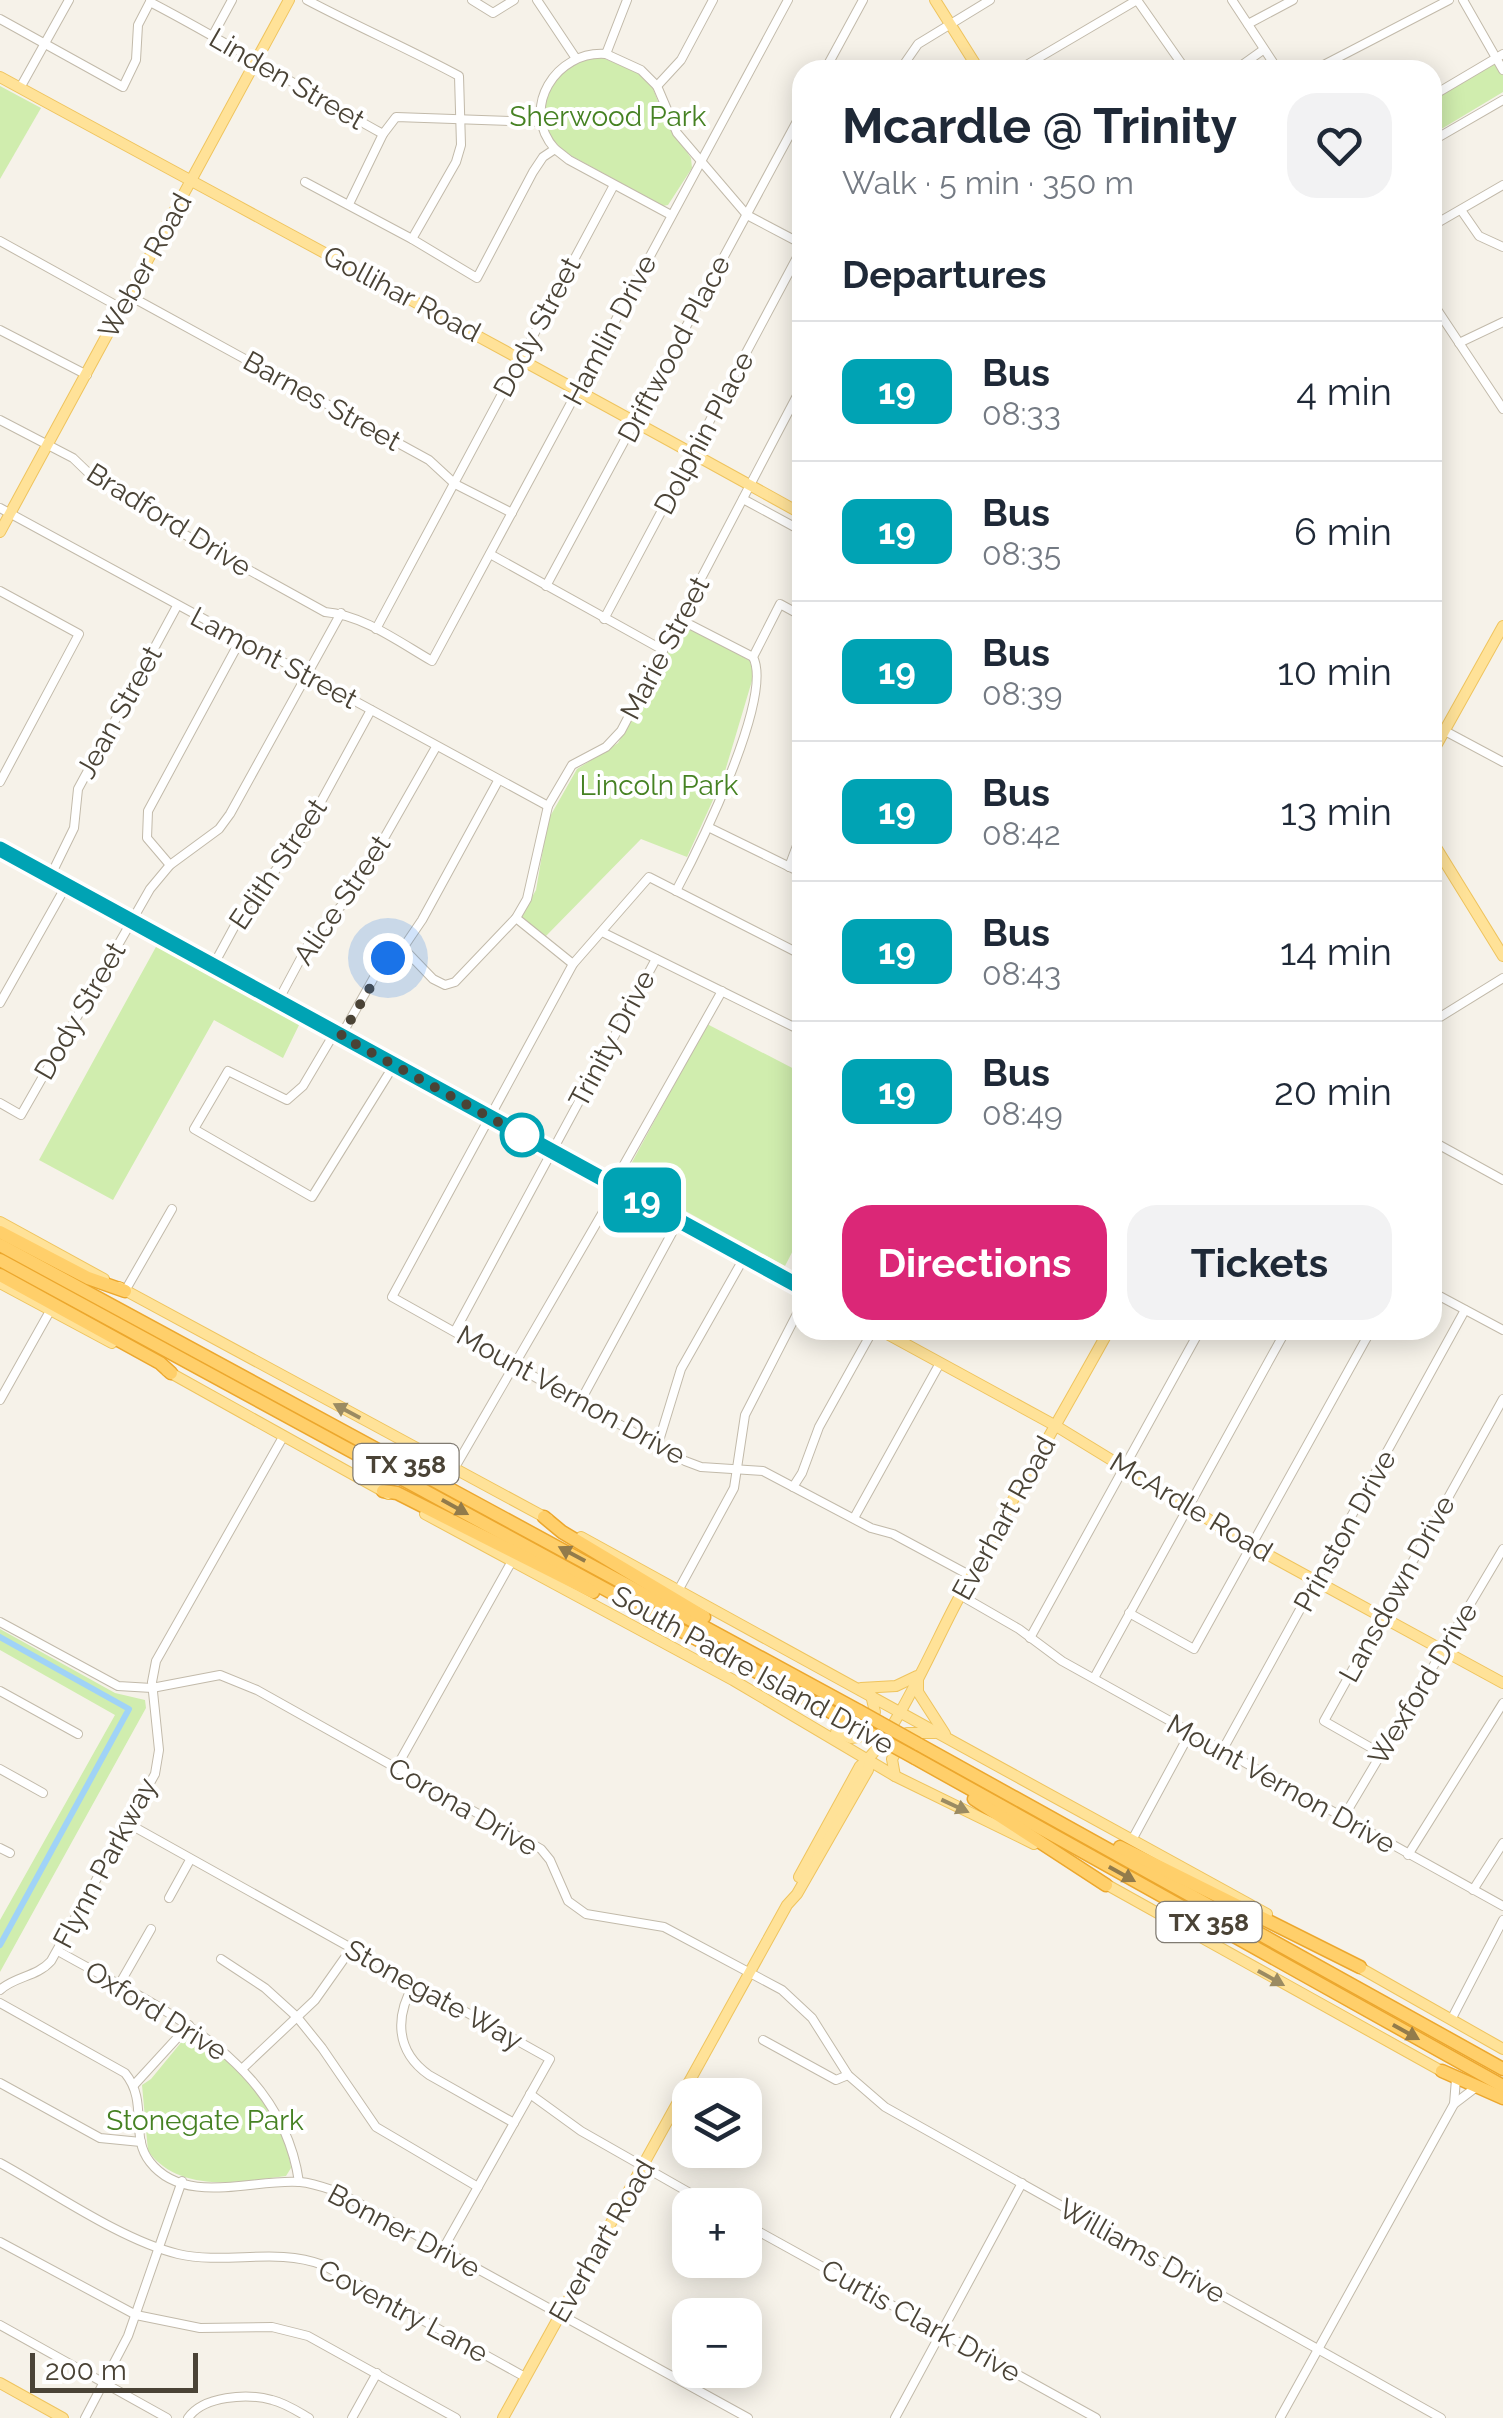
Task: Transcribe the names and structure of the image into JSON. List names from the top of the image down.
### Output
{
  "streets": {
    "highway": ["TX 358", "South Padre Island Drive"],
    "main road": [
      "Weber Road",
      "Gollihar Road",
      "McArdle Road",
      "Everhart Road"
    ],
    "street": [
      "Linden Street",
      "Dody Street",
      "Hamlin Drive",
      "Driftwood Place",
      "Barnes Street",
      "Dolphin Place",
      "Bradford Drive",
      "Marie Street",
      "Lamont Street",
      "Jean Street",
      "Edith Street",
      "Alice Street",
      "Trinity Drive",
      "Mount Vernon Drive",
      "Prinston Drive",
      "Lansdown Drive",
      "Wexford Drive",
      "Corona Drive",
      "Flynn Parkway",
      "Stonegate Way",
      "Oxford Drive",
      "Bonner Drive",
      "Williams Drive",
      "Coventry Lane",
      "Curtis Clark Drive"
    ]
  },
  "crossings": [
    ["Linden Street", "Weber Road"],
    ["Weber Road", "Gollihar Road"],
    ["Weber Road", "Barnes Street"],
    ["Weber Road", "Bradford Drive"],
    ["Weber Road", "Lamont Street"],
    ["Gollihar Road", "Dody Street"],
    ["Gollihar Road", "Hamlin Drive"],
    ["Gollihar Road", "Driftwood Place"],
    ["Gollihar Road", "Dolphin Place"],
    ["Gollihar Road", "Marie Street"],
    ["Dody Street", "Barnes Street"],
    ["Dody Street", "Bradford Drive"],
    ["Dody Street", "Lamont Street"],
    ["Hamlin Drive", "Barnes Street"],
    ["Hamlin Drive", "Bradford Drive"],
    ["Marie Street", "Lamont Street"],
    ["Lamont Street", "Jean Street"],
    ["Lamont Street", "Edith Street"],
    ["Lamont Street", "Alice Street"],
    ["Trinity Drive", "Mount Vernon Drive"],
    ["Mount Vernon Drive", "Everhart Road"],
    ["Mount Vernon Drive", "Prinston Drive"],
    ["Mount Vernon Drive", "Wexford Drive"],
    ["McArdle Road", "Everhart Road"],
    ["McArdle Road", "Prinston Drive"],
    ["McArdle Road", "Lansdown Drive"],
    ["McArdle Road", "Wexford Drive"],
    ["Everhart Road", "Corona Drive"],
    ["Everhart Road", "Bonner Drive"],
    ["Everhart Road", "Williams Drive"],
    ["Everhart Road", "Coventry Lane"],
    ["Lansdown Drive", "Wexford Drive"],
    ["Corona Drive", "Flynn Parkway"],
    ["Corona Drive", "Williams Drive"],
    ["Flynn Parkway", "Stonegate Way"],
    ["Flynn Parkway", "Oxford Drive"],
    ["Stonegate Way", "Bonner Drive"],
    ["Oxford Drive", "Bonner Drive"]
  ],
  "parks": ["Sherwood Park", "Lincoln Park", "Stonegate Park"],
  "lines": ["bus line 19"],
  "scale_bar": "200 m",
  "page": {
    "on_map": "19",
    "heading": [
      ["Mcardle @ Trinity", "Walk · 5 min · 350 m"],
      "Departures"
    ],
    "list": [
      {
        "mark": "19",
        "name": "Bus",
        "note": "08:33",
        "value": "4 min"
      },
      {
        "mark": "19",
        "name": "Bus",
        "note": "08:35",
        "value": "6 min"
      },
      {
        "mark": "19",
        "name": "Bus",
        "note": "08:39",
        "value": "10 min"
      },
      {
        "mark": "19",
        "name": "Bus",
        "note": "08:42",
        "value": "13 min"
      },
      {
        "mark": "19",
        "name": "Bus",
        "note": "08:43",
        "value": "14 min"
      },
      {
        "mark": "19",
        "name": "Bus",
        "note": "08:49",
        "value": "20 min"
      }
    ],
    "buttons": ["Directions", "Tickets"],
    "map_buttons": ["+", "−"],
    "scale": "200 m"
  }
}
